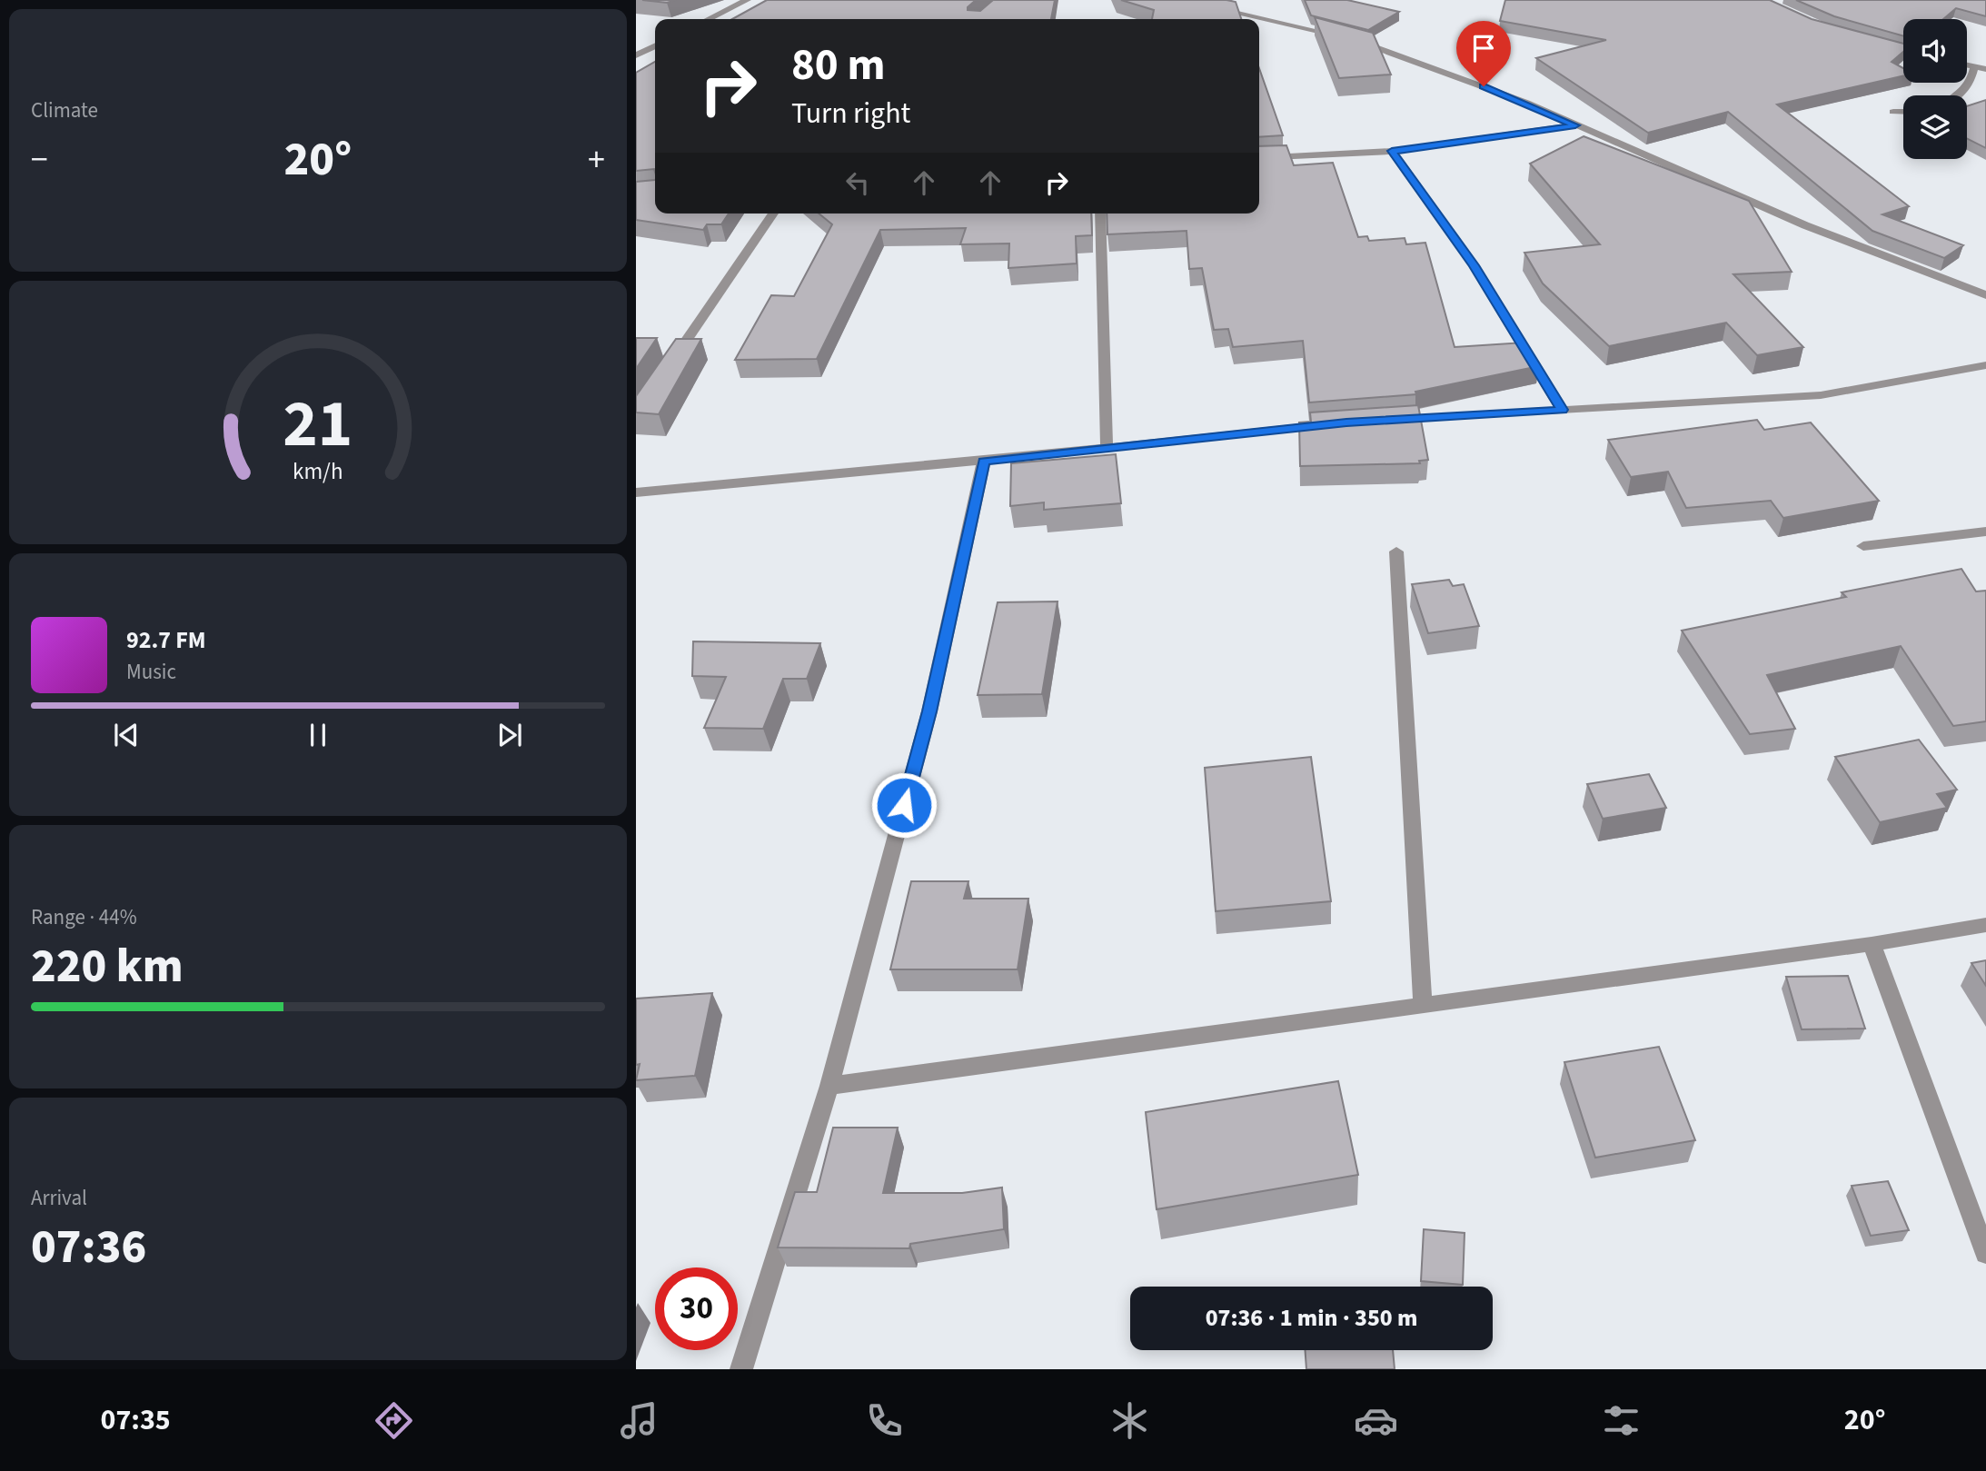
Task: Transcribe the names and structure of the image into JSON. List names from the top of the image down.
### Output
{
  "page": {
    "tile": [
      "Climate",
      ["Range · 44%", "220 km"],
      ["Arrival", "07:36"]
    ],
    "turn": ["80 m", "Turn right"],
    "heat": ["−", "20°", "+"],
    "song": ["92.7 FM", "Music"],
    "limit": "30",
    "trip": "07:36 · 1 min · 350 m",
    "tabs": ["07:35", "20°"],
    "gauge": ["21", "km/h"]
  }
}
